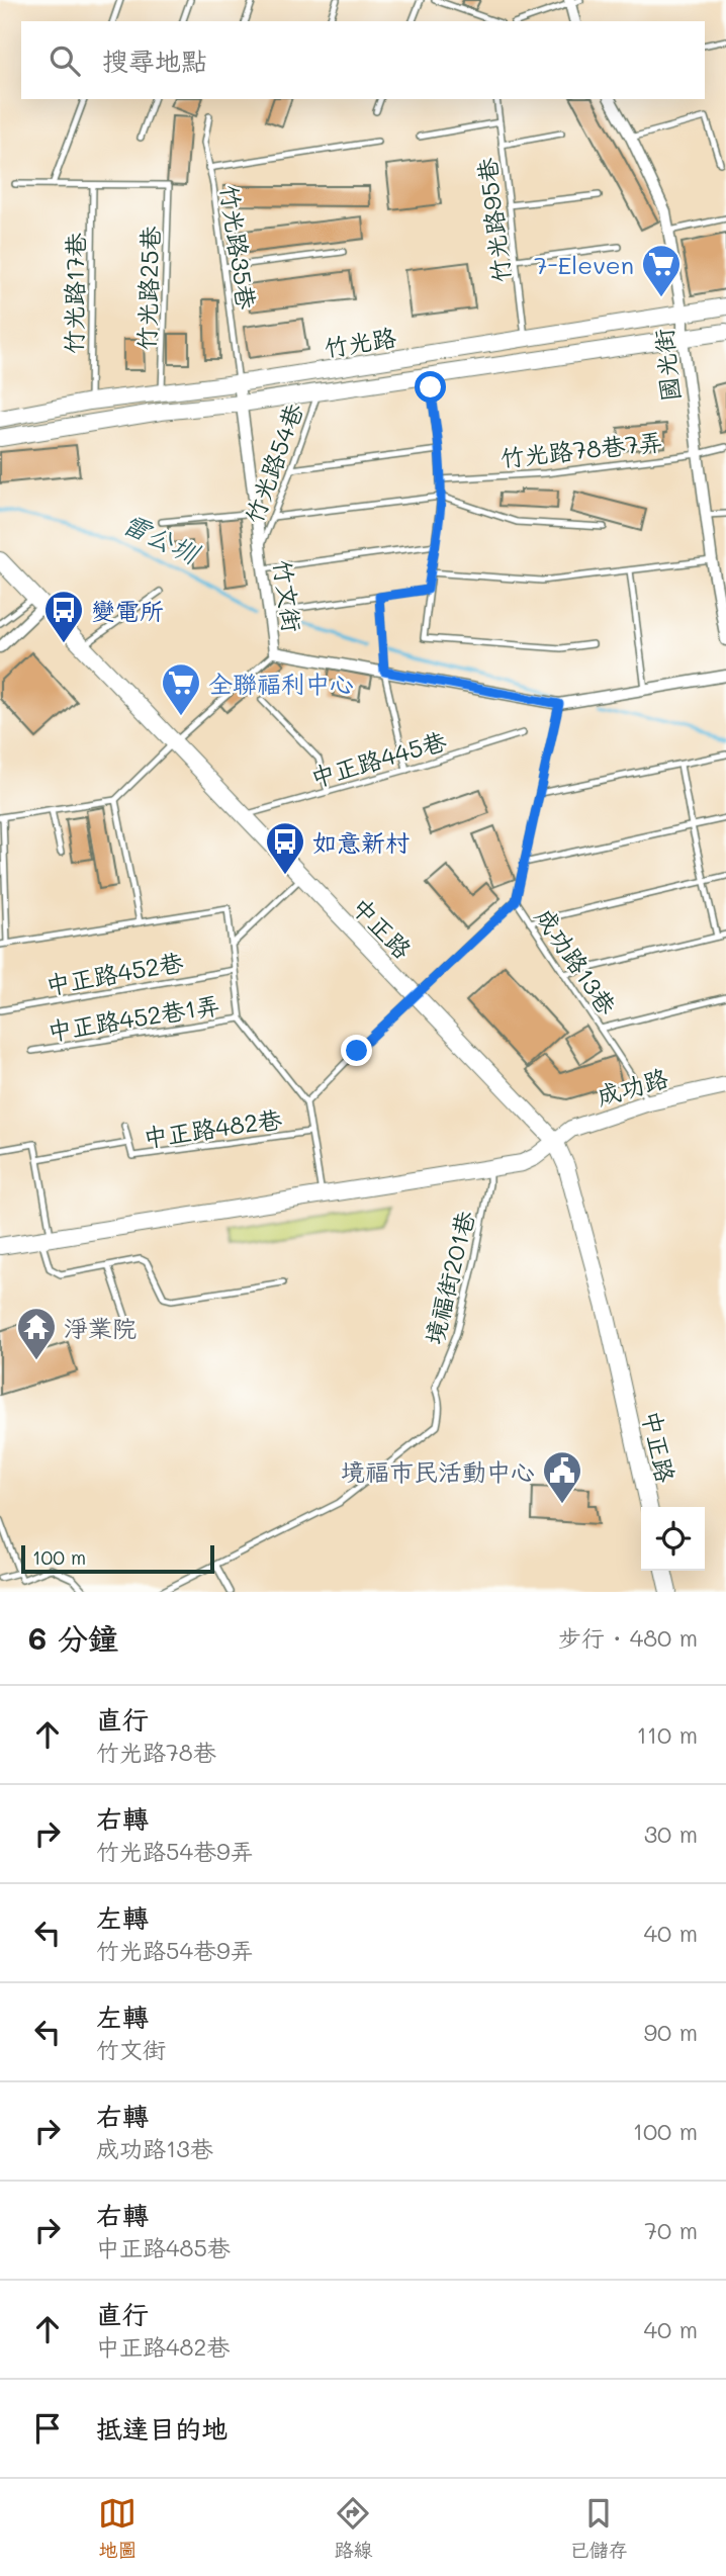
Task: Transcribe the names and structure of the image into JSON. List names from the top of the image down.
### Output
{
  "streets": {
    "street": [
      "竹光路",
      "國光街",
      "竹文街",
      "中正路",
      "成功路"
    ],
    "lane": [
      "竹光路95巷",
      "竹光路35巷",
      "竹光路25巷",
      "竹光路17巷",
      "竹光路78巷7弄",
      "竹光路54巷",
      "中正路445巷",
      "成功路13巷",
      "中正路452巷",
      "中正路452巷1弄",
      "中正路482巷",
      "境福街201巷"
    ]
  },
  "crossings": [
    ["竹光路95巷", "竹光路"],
    ["竹光路35巷", "竹光路"],
    ["竹光路35巷", "竹文街"],
    ["竹光路25巷", "竹光路17巷"],
    ["竹光路25巷", "竹光路"],
    ["竹光路17巷", "竹光路"],
    ["竹光路", "國光街"],
    ["竹光路", "竹光路54巷"],
    ["竹光路", "竹文街"],
    ["國光街", "竹光路78巷7弄"],
    ["竹光路54巷", "竹文街"],
    ["竹文街", "成功路13巷"],
    ["中正路445巷", "中正路"],
    ["中正路", "成功路"],
    ["中正路", "中正路482巷"],
    ["成功路13巷", "成功路"],
    ["成功路13巷", "中正路482巷"],
    ["成功路", "中正路482巷"],
    ["成功路", "境福街201巷"]
  ],
  "water": ["雷公圳"],
  "places": {
    "supermarket": ["7-Eleven", "全聯福利中心"],
    "bus stop": ["變電所", "如意新村"],
    "temple": ["淨業院"],
    "public building": ["境福市民活動中心"]
  },
  "scale_bar": "100 m",
  "page": {
    "search": "搜尋地點",
    "scale": "100 m",
    "heading": ["6 分鐘", "步行 · 480 m"],
    "list": [
      ["直行", "竹光路78巷", "110 m"],
      ["右轉", "竹光路54巷9弄", "30 m"],
      ["左轉", "竹光路54巷9弄", "40 m"],
      ["左轉", "竹文街", "90 m"],
      ["右轉", "成功路13巷", "100 m"],
      ["右轉", "中正路485巷", "70 m"],
      ["直行", "中正路482巷", "40 m"],
      "抵達目的地"
    ],
    "nav": ["地圖", "路線", "已儲存"]
  }
}
